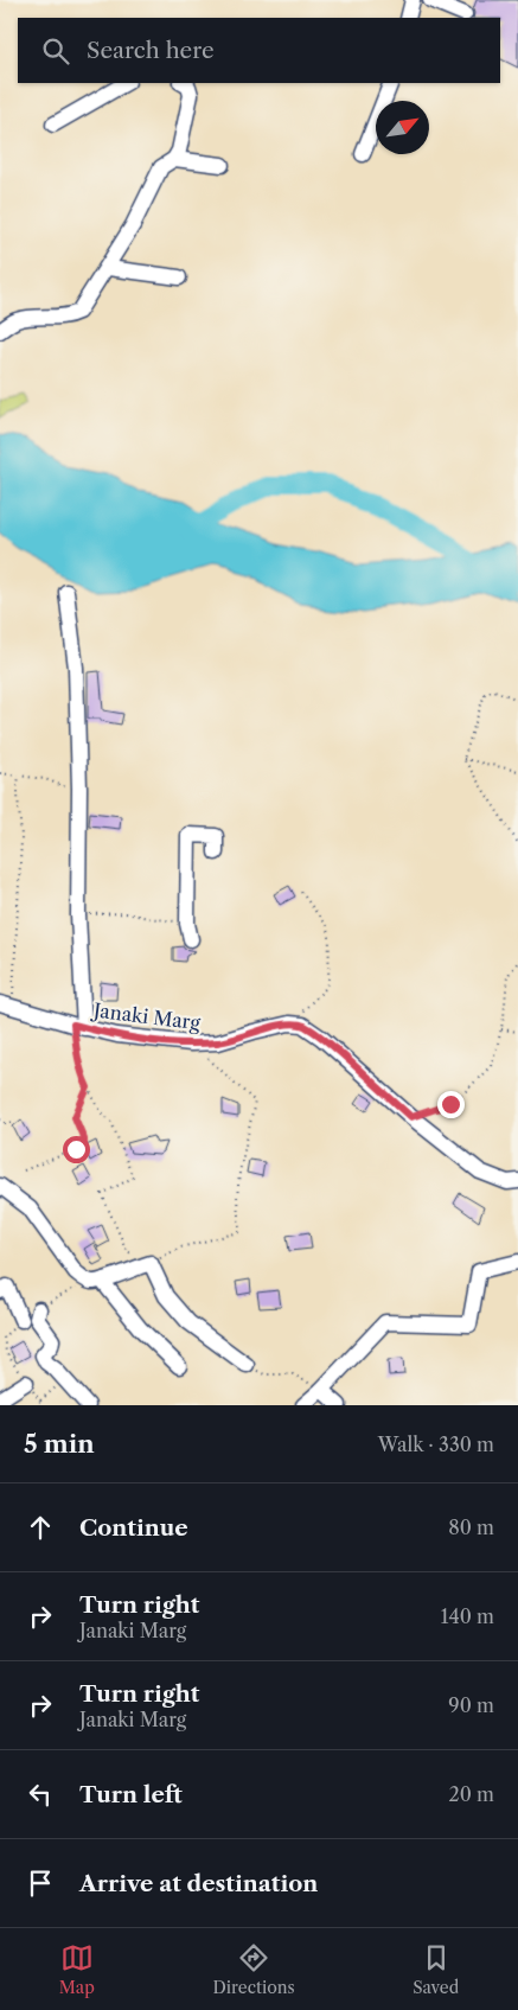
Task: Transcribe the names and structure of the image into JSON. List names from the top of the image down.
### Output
{
  "streets": {
    "street": ["Janaki Marg"]
  },
  "north": "top right",
  "page": {
    "search": "Search here",
    "heading": ["5 min", "Walk · 330 m"],
    "list": [
      ["Continue", "80 m"],
      ["Turn right", "Janaki Marg", "140 m"],
      ["Turn right", "Janaki Marg", "90 m"],
      ["Turn left", "20 m"],
      "Arrive at destination"
    ],
    "nav": ["Map", "Directions", "Saved"]
  }
}
